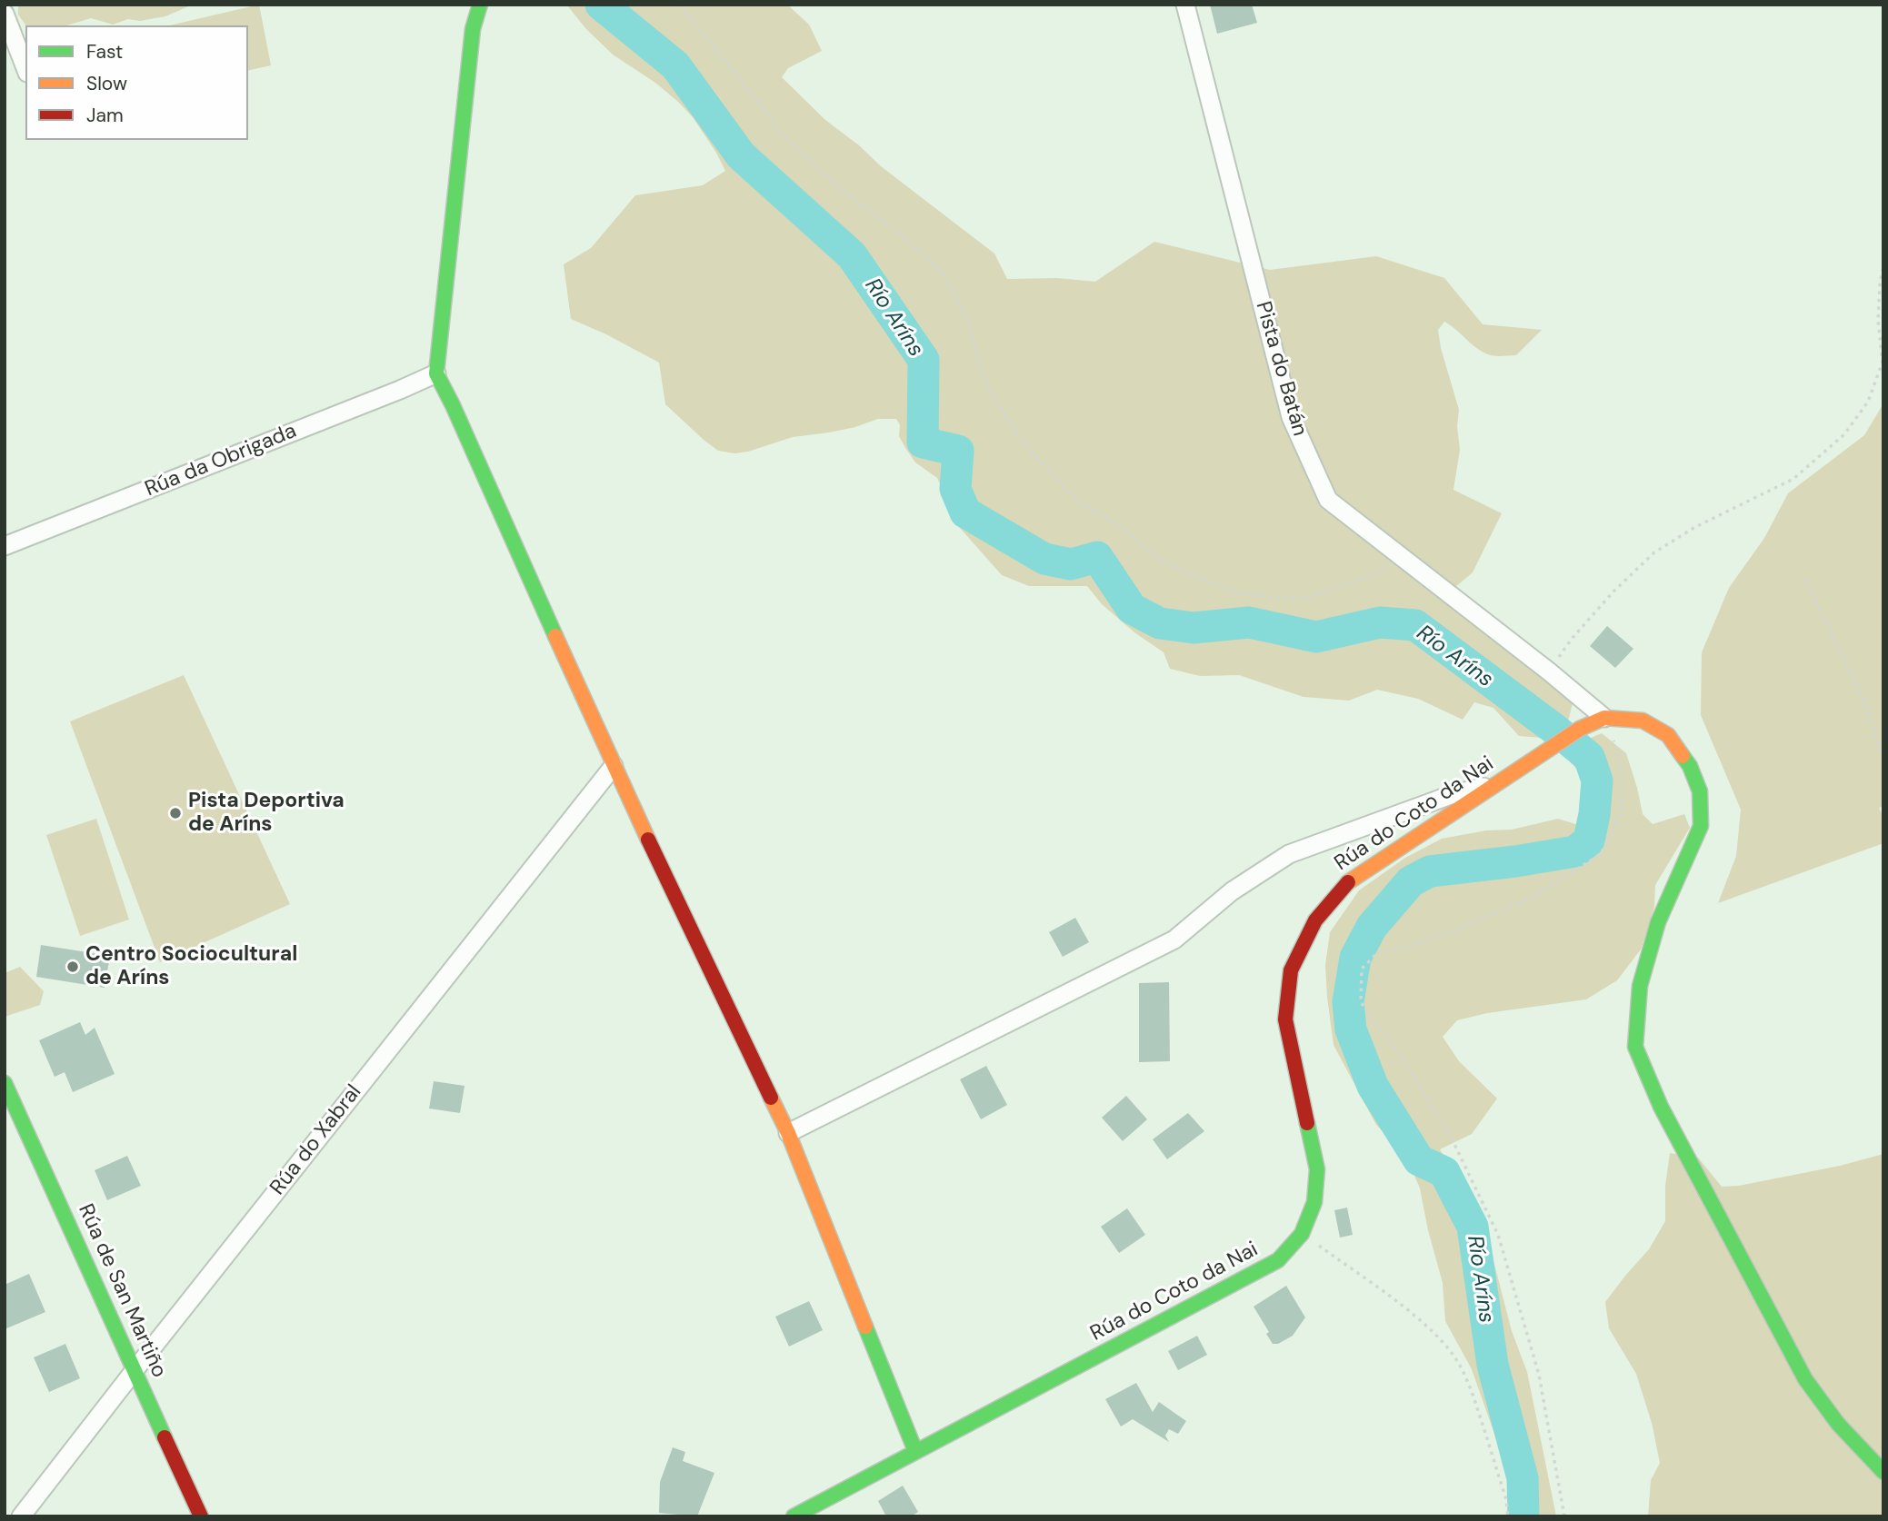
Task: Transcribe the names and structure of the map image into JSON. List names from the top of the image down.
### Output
{
  "streets": {
    "street": [
      "Pista do Batán",
      "Rúa da Obrigada",
      "Rúa do Coto da Nai",
      "Rúa do Xabral",
      "Rúa de San Martiño"
    ]
  },
  "crossings": [
    ["Pista do Batán", "Rúa do Coto da Nai"],
    ["Rúa do Xabral", "Rúa de San Martiño"]
  ],
  "water": ["Río Aríns"],
  "places": ["Pista Deportiva de Aríns", "Centro Sociocultural de Aríns"],
  "legend": ["Fast", "Slow", "Jam"]
}
